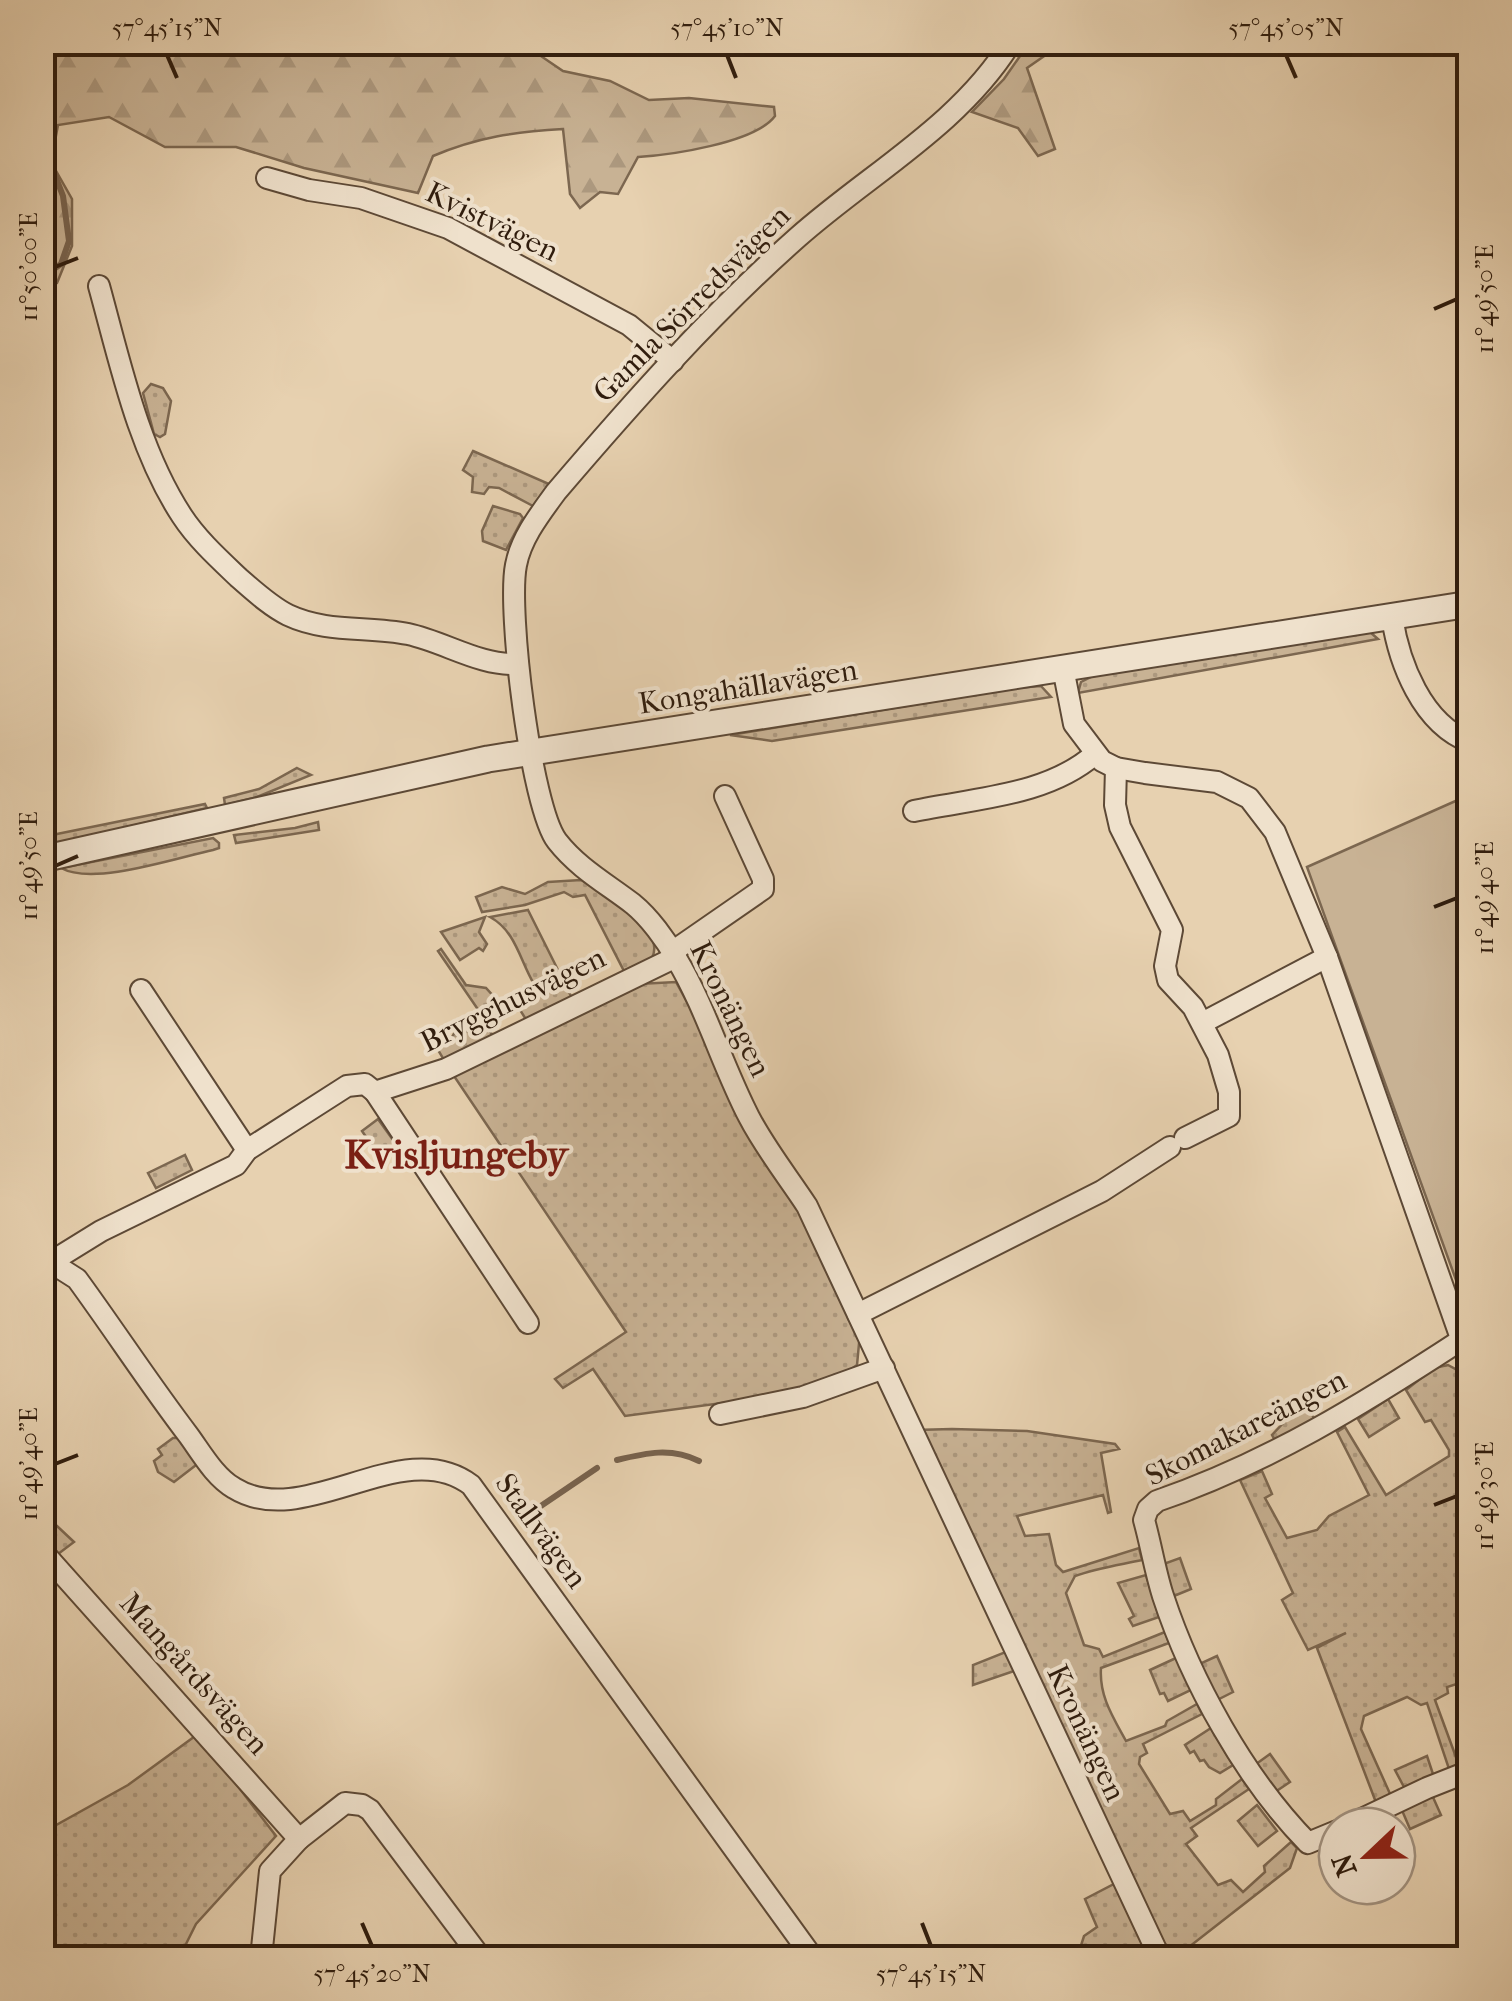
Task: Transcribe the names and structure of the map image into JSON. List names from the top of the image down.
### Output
{
  "streets": {
    "street": [
      "Kvistvägen",
      "Gamla Sörredsvägen",
      "Kongahällavägen",
      "Brygghusvägen",
      "Kronängen",
      "Skomakareängen",
      "Stallvägen",
      "Mangårdsvägen"
    ]
  },
  "crossings": [
    ["Kvistvägen", "Gamla Sörredsvägen"],
    ["Gamla Sörredsvägen", "Kongahällavägen"],
    ["Gamla Sörredsvägen", "Kronängen"],
    ["Kongahällavägen", "Kronängen"],
    ["Brygghusvägen", "Kronängen"],
    ["Brygghusvägen", "Stallvägen"]
  ],
  "districts": ["Kvisljungeby"],
  "north": "left",
  "coordinates": [
    "57°45'15\"N",
    "57°45'10\"N",
    "57°45'05\"N",
    "11°50'00\"E",
    "11°49'50\"E",
    "11°49'40\"E",
    "11°49'30\"E",
    "57°45'20\"N"
  ]
}
